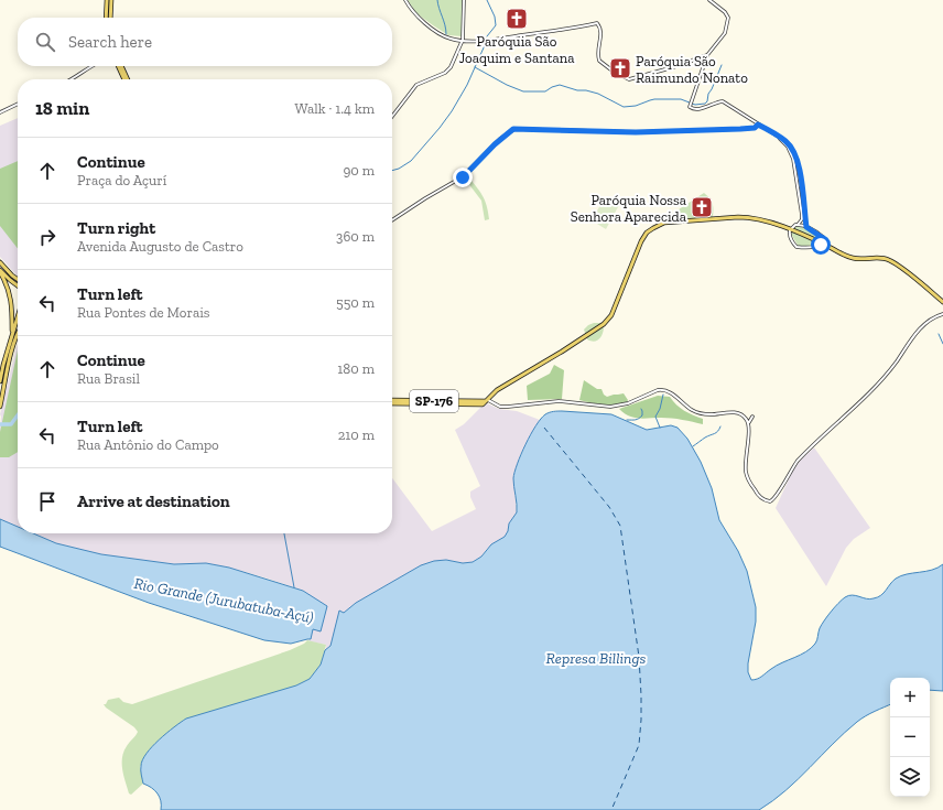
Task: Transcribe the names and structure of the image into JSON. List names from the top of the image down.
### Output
{
  "streets": {
    "main road": ["SP-176"]
  },
  "water": ["Rio Grande (Jurubatuba-Açú)", "Represa Billings"],
  "places": {
    "church": ["Paróquia São Joaquim e Santana", "Paróquia São Raimundo Nonato", "Paróquia Nossa Senhora Aparecida"]
  },
  "page": {
    "search": "Search here",
    "heading": ["18 min", "Walk · 1.4 km"],
    "list": [
      ["Continue", "Praça do Açurí", "90 m"],
      ["Turn right", "Avenida Augusto de Castro", "360 m"],
      ["Turn left", "Rua Pontes de Morais", "550 m"],
      ["Continue", "Rua Brasil", "180 m"],
      ["Turn left", "Rua Antônio do Campo", "210 m"],
      "Arrive at destination"
    ],
    "map_buttons": ["+", "−"]
  }
}
